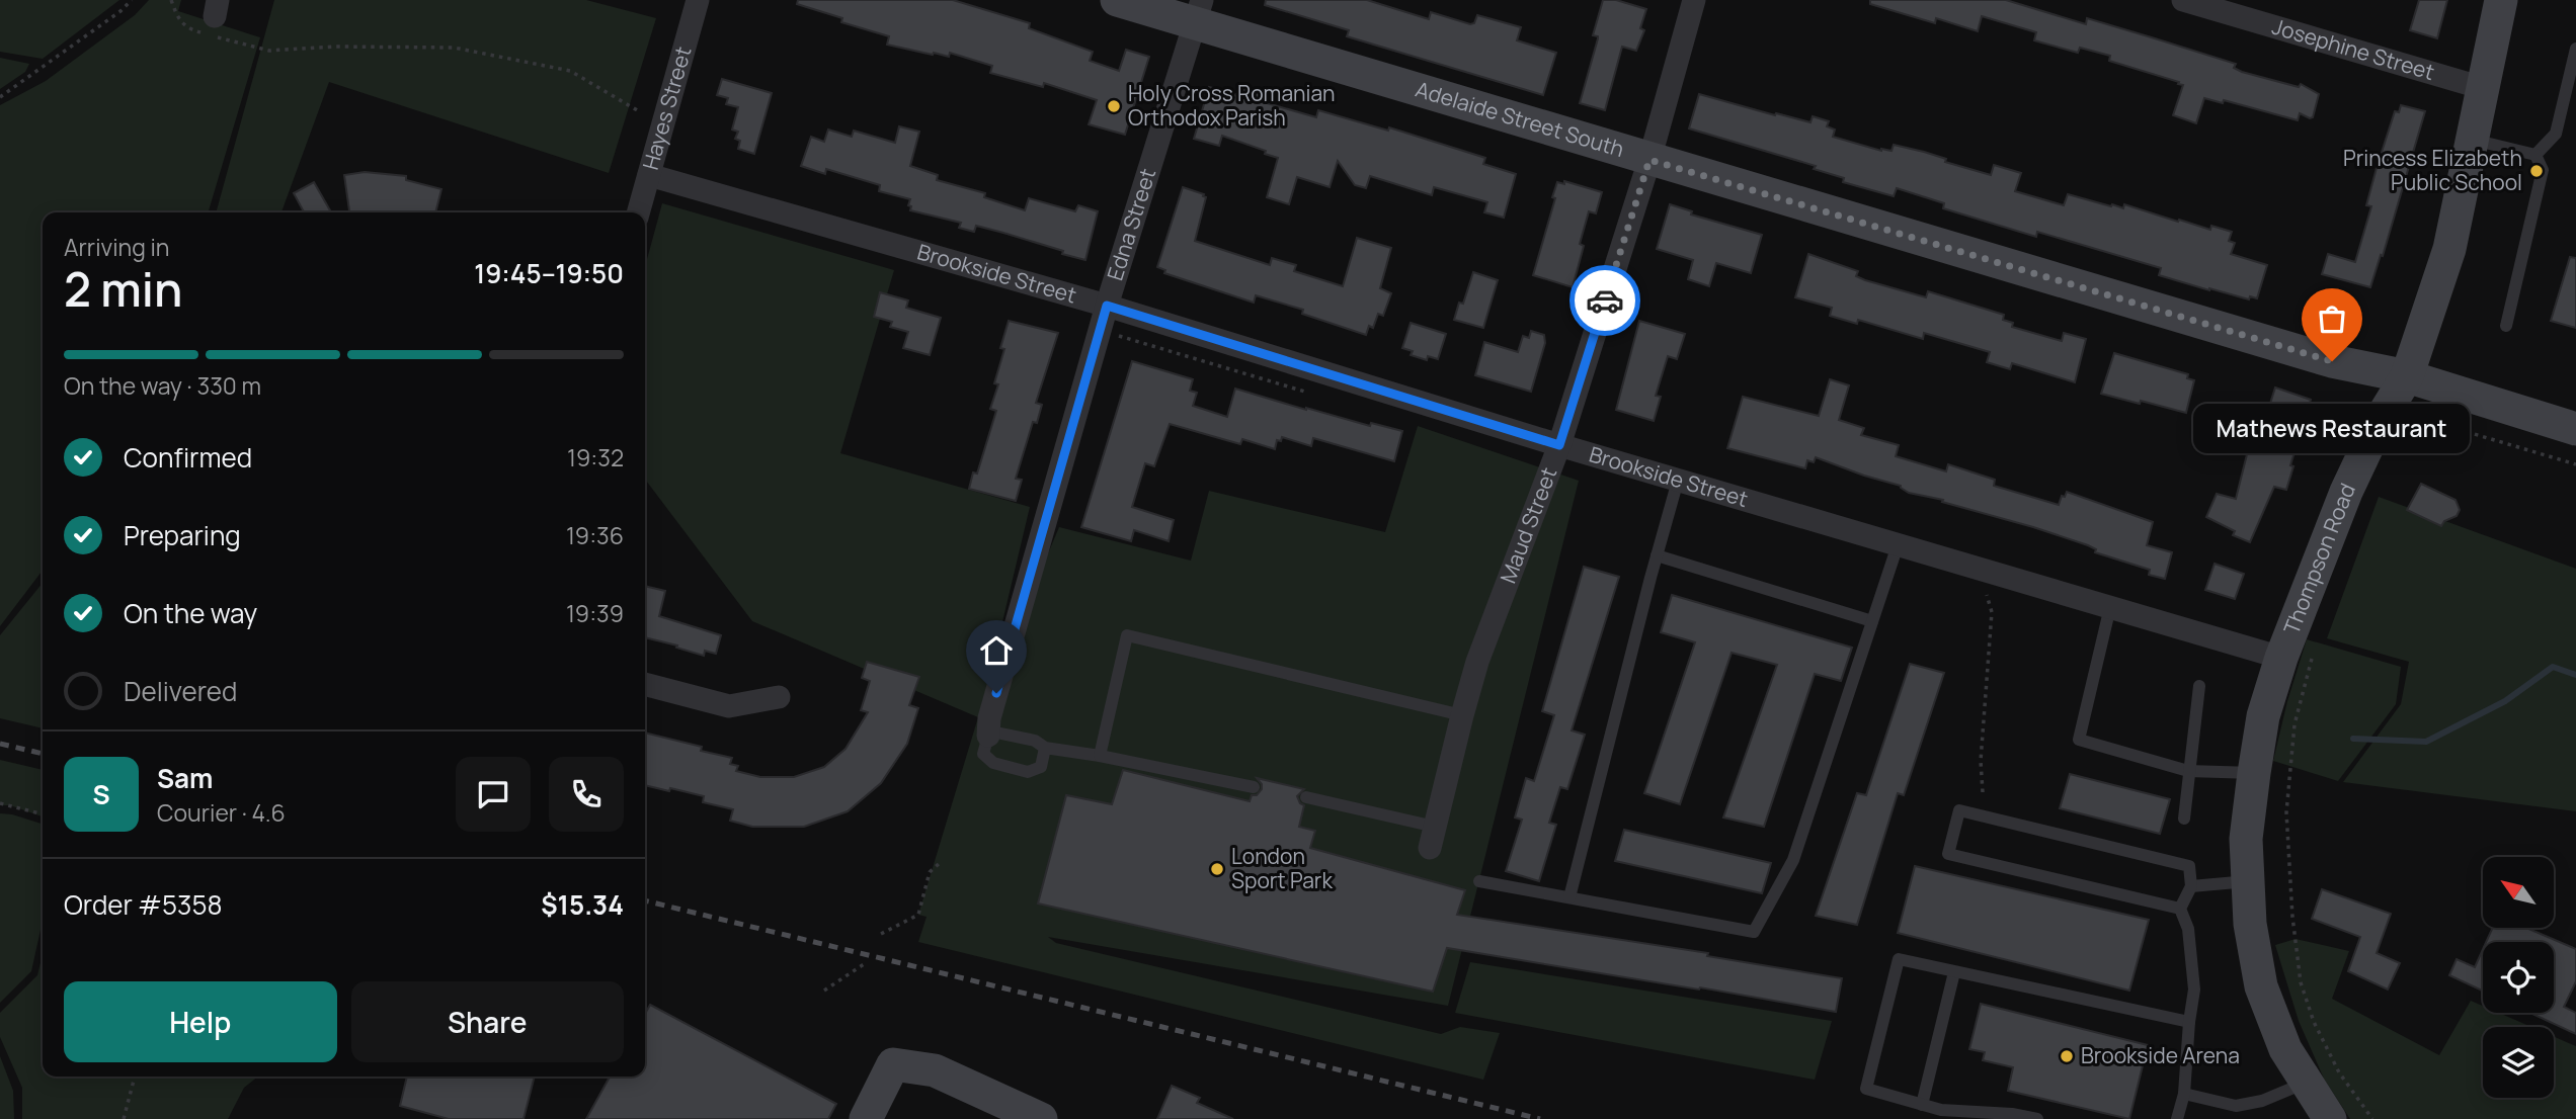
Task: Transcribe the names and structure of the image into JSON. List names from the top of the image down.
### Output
{
  "streets": {
    "main road": ["Adelaide Street South", "Thompson Road"],
    "street": [
      "Josephine Street",
      "Hayes Street",
      "Edna Street",
      "Brookside Street",
      "Maud Street"
    ]
  },
  "crossings": [
    ["Josephine Street", "Thompson Road"],
    ["Hayes Street", "Brookside Street"],
    ["Adelaide Street South", "Edna Street"],
    ["Adelaide Street South", "Maud Street"],
    ["Adelaide Street South", "Thompson Road"],
    ["Edna Street", "Brookside Street"],
    ["Brookside Street", "Maud Street"],
    ["Brookside Street", "Thompson Road"]
  ],
  "places": [
    "Holy Cross Romanian Orthodox Parish",
    "Princess Elizabeth Public School",
    "Mathews Restaurant",
    "London Sport Park",
    "Brookside Arena"
  ],
  "north": "top left",
  "page": {
    "heading": ["2 min", "Arriving in", "19:45–19:50"],
    "panel": [
      "Sam",
      "Courier · 4.6",
      "Order #5358",
      "$15.34"
    ],
    "bar": "On the way · 330 m",
    "bubble": "Mathews Restaurant",
    "list": [
      ["Confirmed", "19:32"],
      ["Preparing", "19:36"],
      ["On the way", "19:39"],
      "Delivered"
    ],
    "round": "S",
    "buttons": ["Help", "Share"]
  }
}
